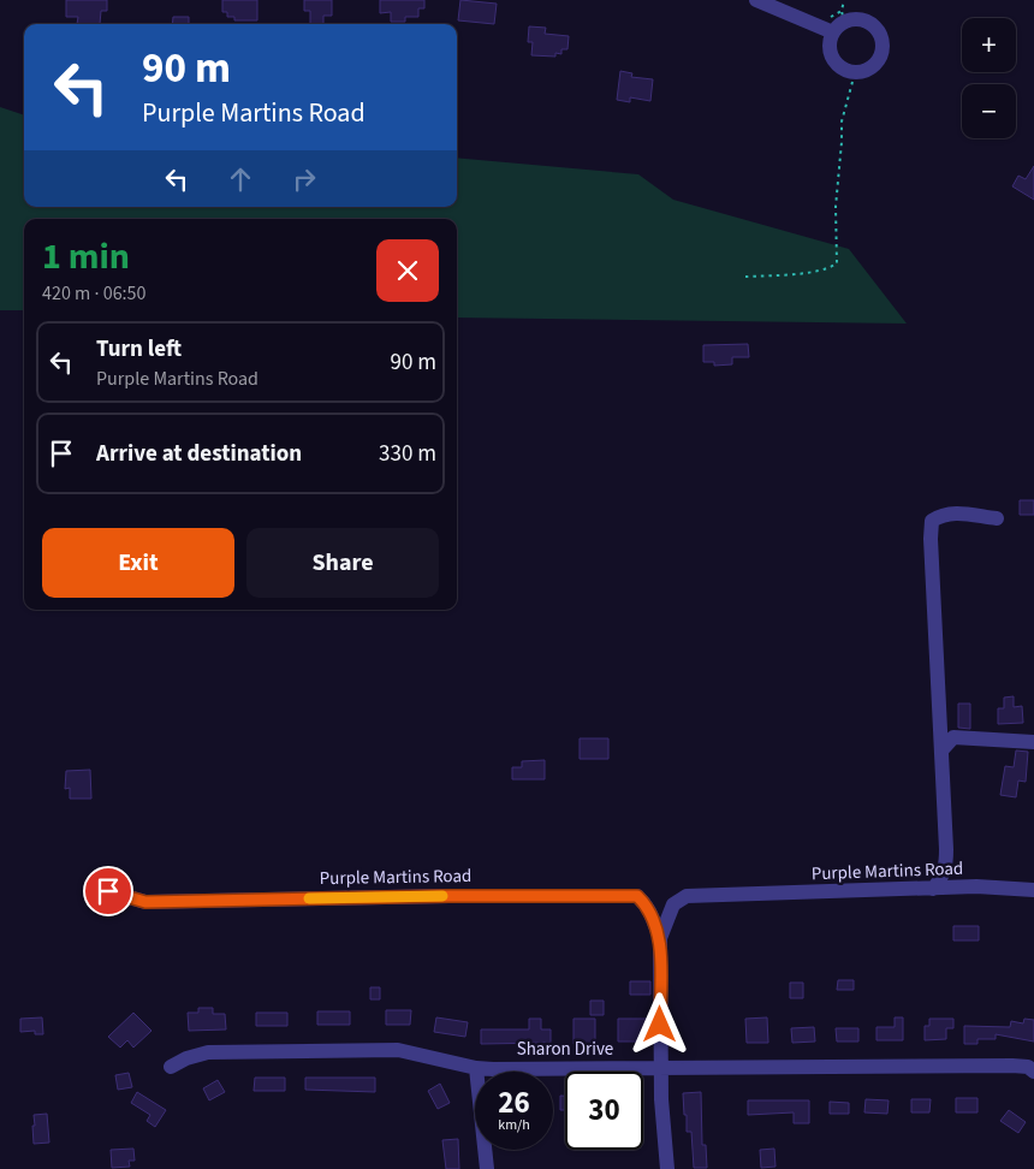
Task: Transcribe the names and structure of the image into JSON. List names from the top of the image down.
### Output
{
  "streets": {
    "street": ["Purple Martins Road", "Sharon Drive"]
  },
  "crossings": [
    ["Purple Martins Road", "Sharon Drive"]
  ],
  "page": {
    "map_buttons": ["+", "−"],
    "turn": ["90 m", "Purple Martins Road"],
    "heading": ["1 min", "420 m · 06:50"],
    "list": [
      {
        "name": "Turn left",
        "note": "Purple Martins Road",
        "value": "90 m"
      },
      {
        "name": "Arrive at destination",
        "value": "330 m"
      }
    ],
    "buttons": ["Exit", "Share"],
    "speed": "26 km/h",
    "limit": "30"
  }
}
